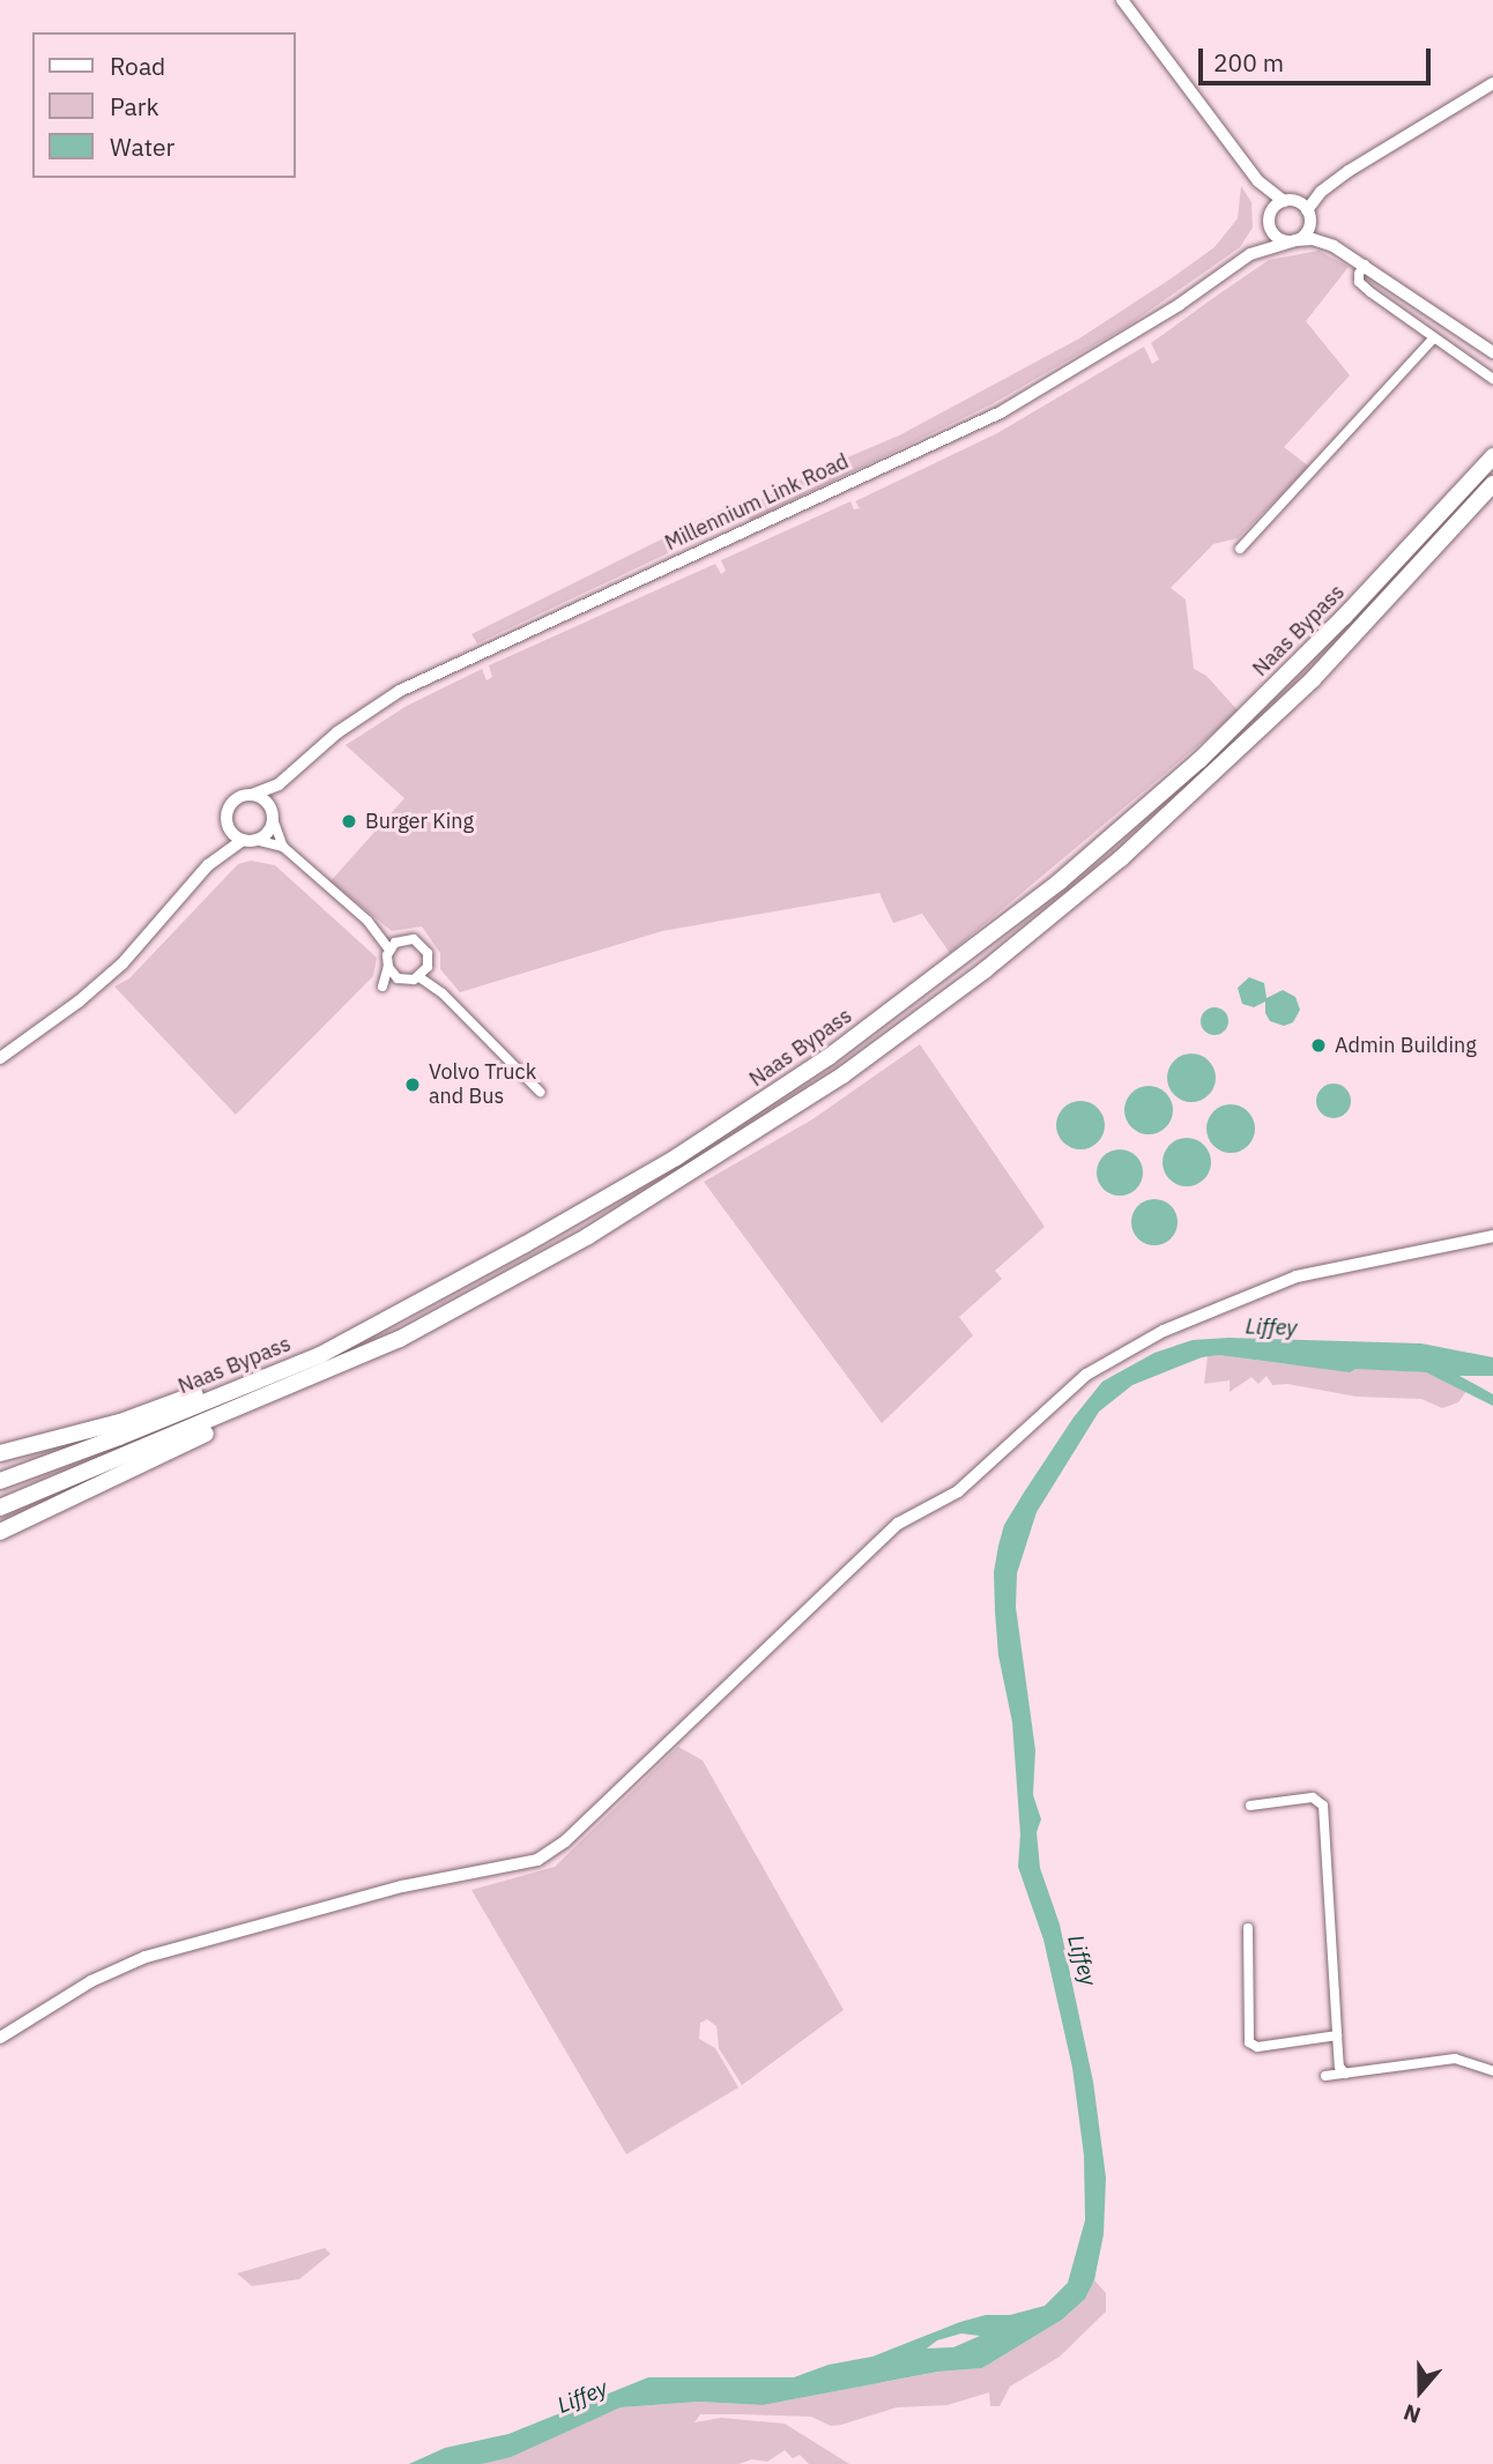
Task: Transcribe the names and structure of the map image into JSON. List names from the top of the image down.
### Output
{
  "streets": {
    "highway": ["Naas Bypass"],
    "main road": ["Millennium Link Road"]
  },
  "water": ["Liffey"],
  "places": ["Burger King", "Admin Building", "Volvo Truck and Bus"],
  "legend": ["Road", "Park", "Water"],
  "scale_bar": "200 m",
  "north": "bottom"
}
